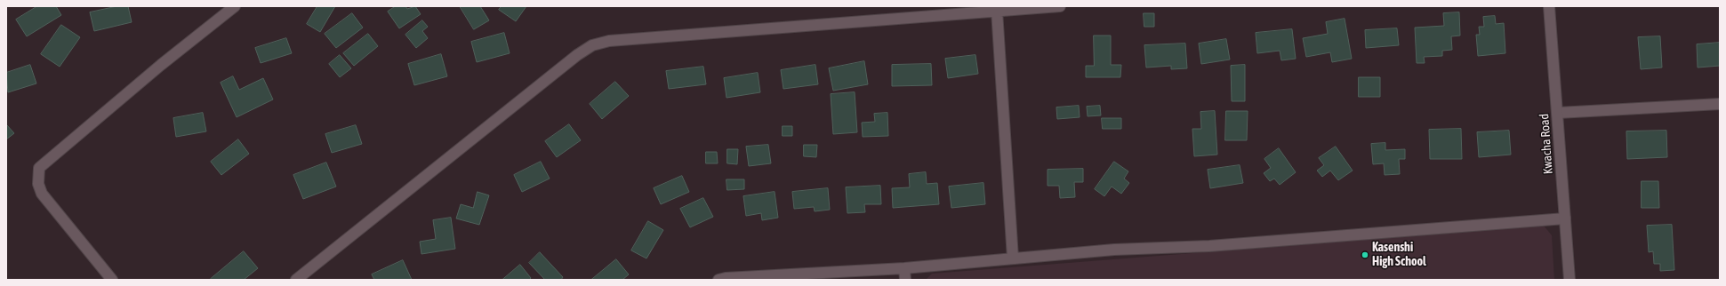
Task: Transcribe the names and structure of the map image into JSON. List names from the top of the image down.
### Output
{
  "streets": {
    "street": ["Kwacha Road"]
  },
  "places": ["Kasenshi High School"]
}
